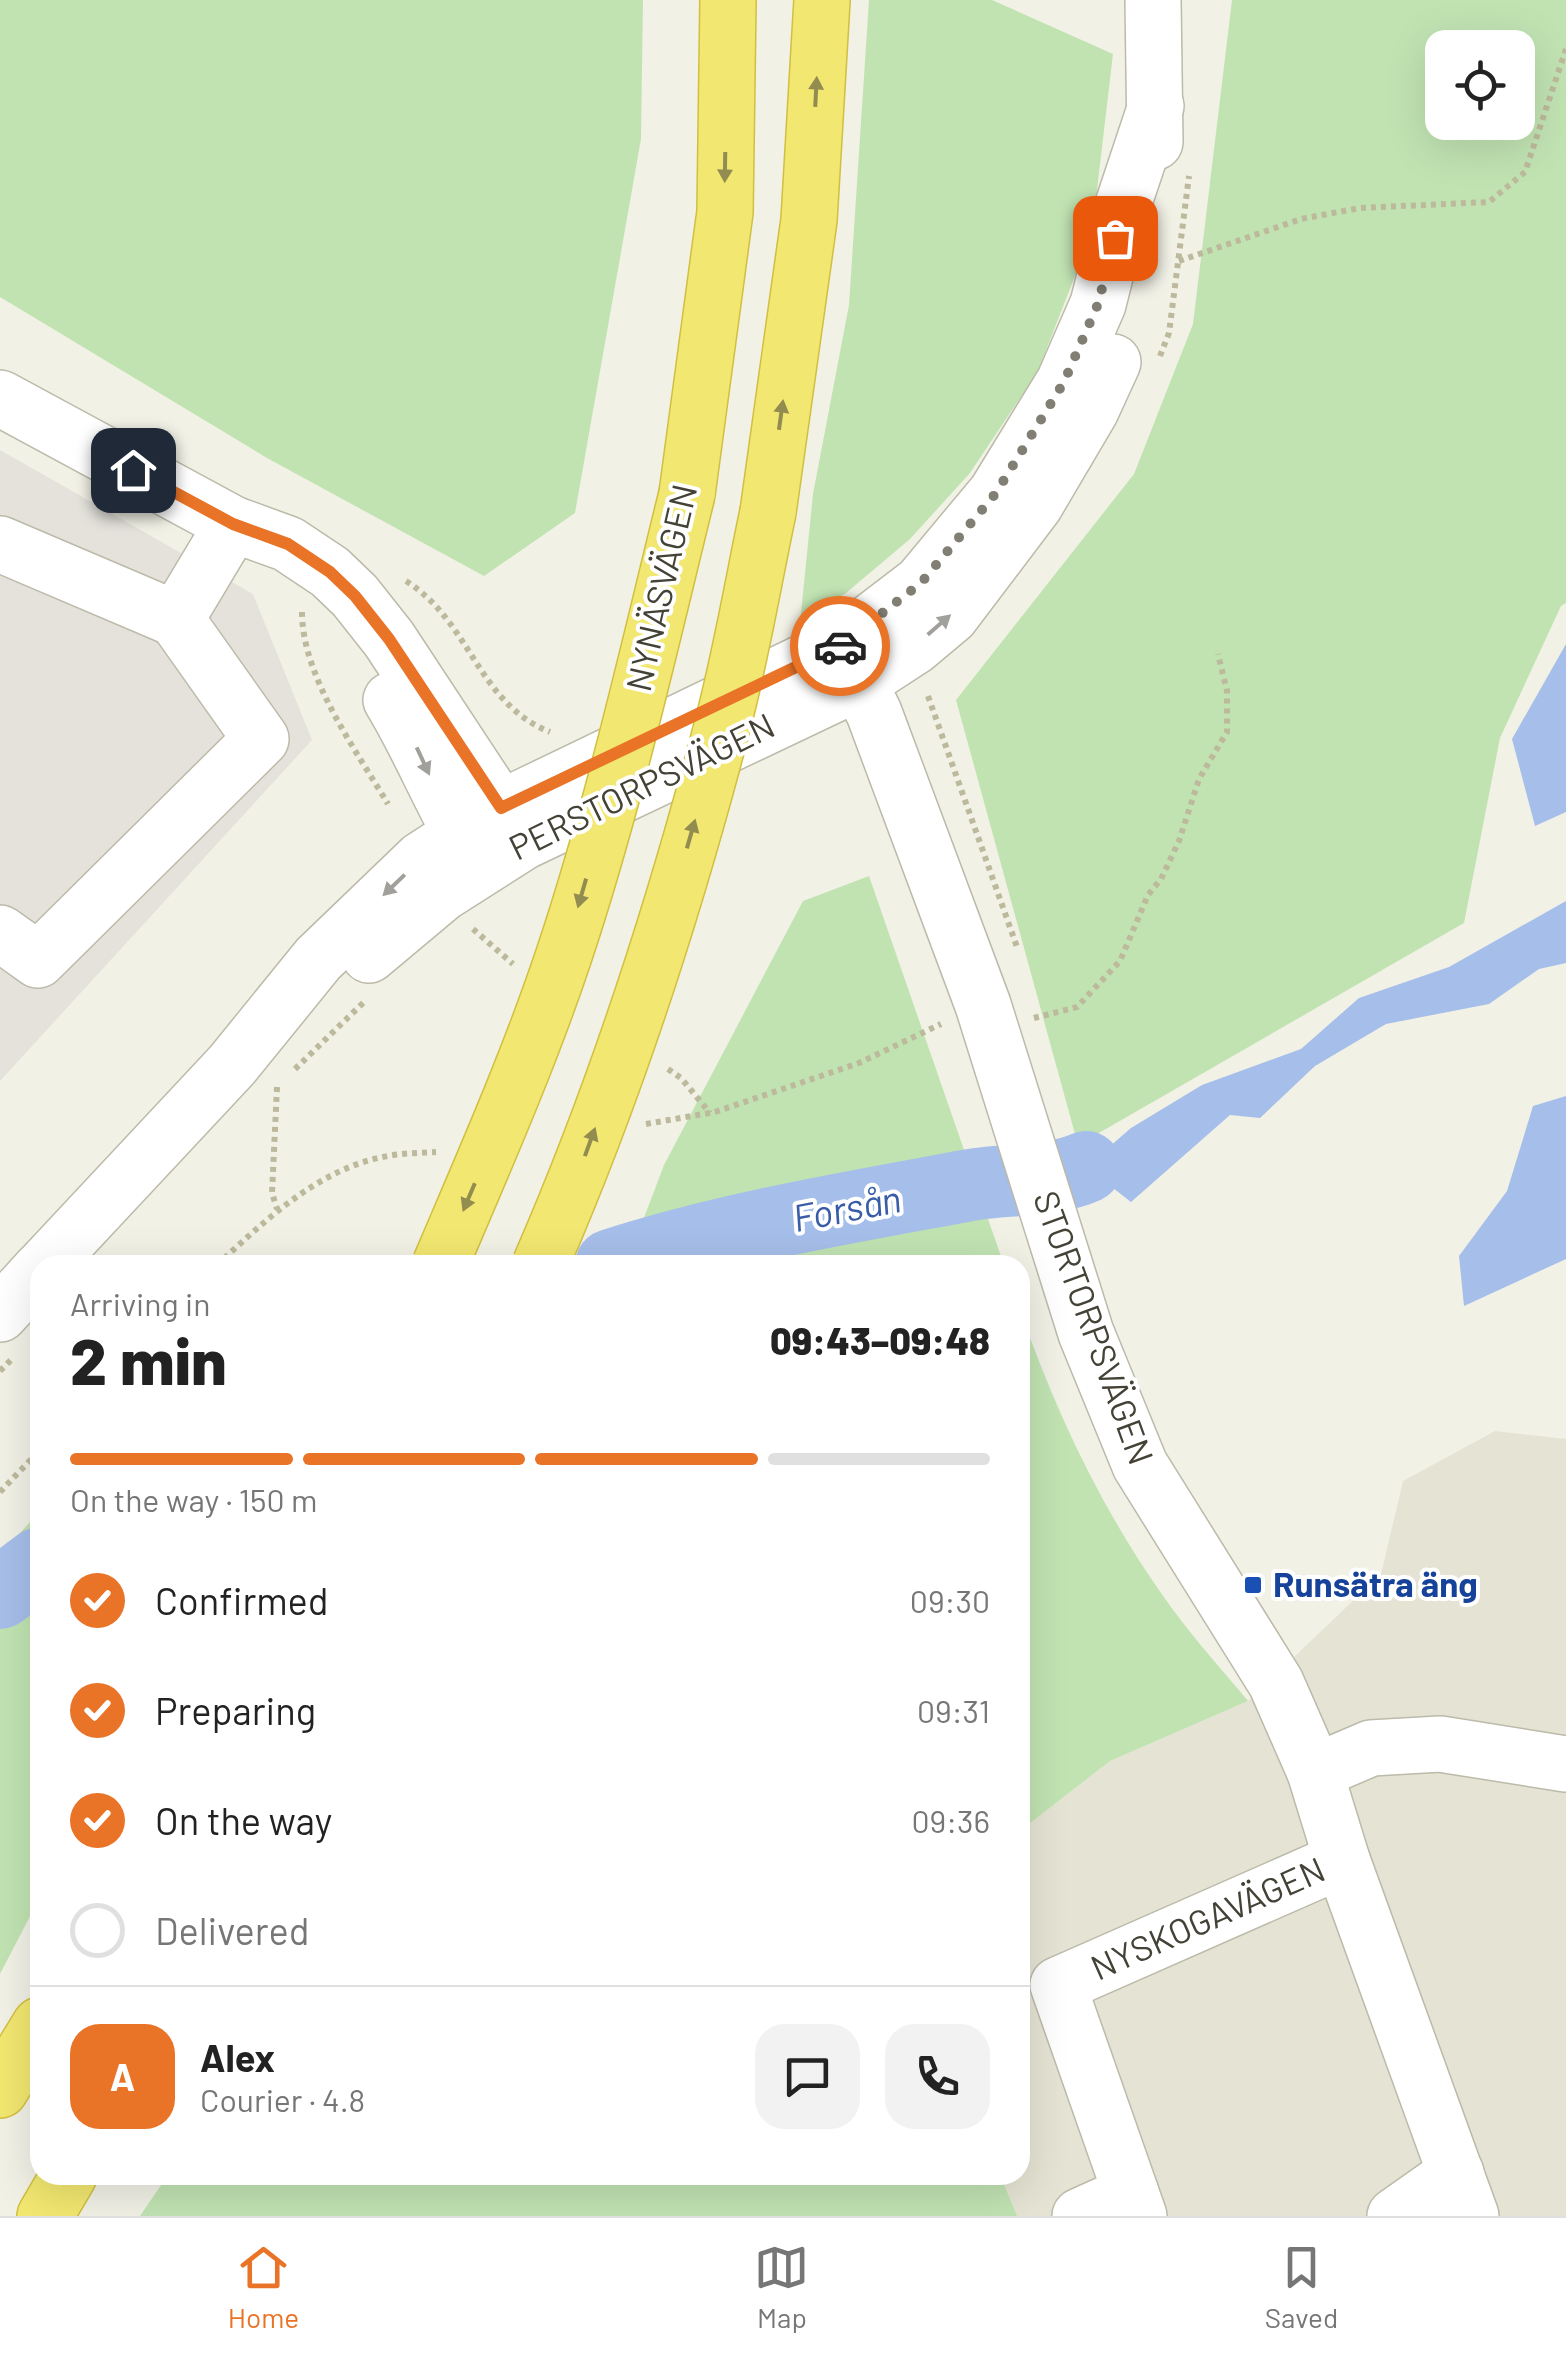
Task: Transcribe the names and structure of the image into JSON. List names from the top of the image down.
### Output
{
  "streets": {
    "highway": ["NYNÄSVÄGEN"],
    "street": ["PERSTORPSVÄGEN", "STORTORPSVÄGEN", "NYSKOGAVÄGEN"]
  },
  "crossings": [
    ["PERSTORPSVÄGEN", "STORTORPSVÄGEN"],
    ["STORTORPSVÄGEN", "NYSKOGAVÄGEN"]
  ],
  "water": ["Forsån"],
  "places": {
    "transit": ["Runsätra äng"]
  },
  "page": {
    "heading": ["2 min", "Arriving in", "09:43–09:48"],
    "panel": ["Alex", "Courier · 4.8"],
    "bar": "On the way · 150 m",
    "list": [
      ["Confirmed", "09:30"],
      ["Preparing", "09:31"],
      ["On the way", "09:36"],
      "Delivered"
    ],
    "round": "A",
    "tabs": ["Home", "Map", "Saved"]
  }
}
